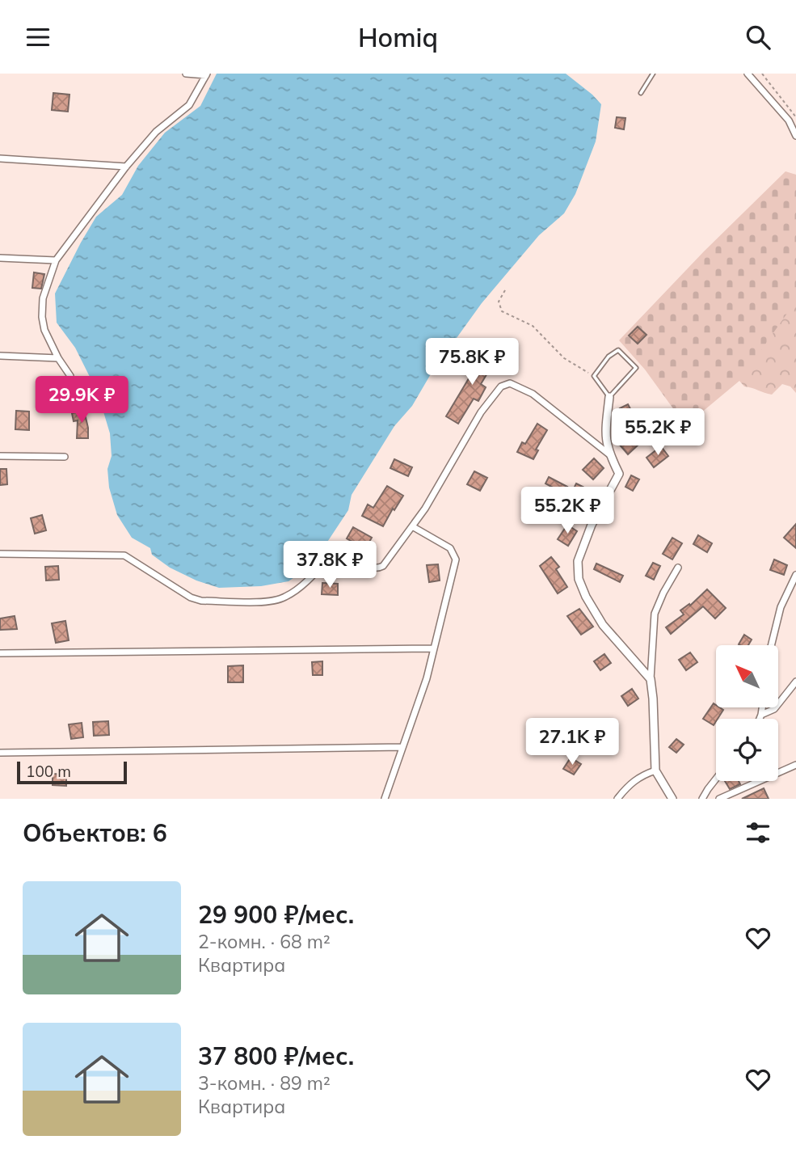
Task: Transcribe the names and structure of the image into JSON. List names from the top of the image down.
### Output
{
  "scale_bar": "100 m",
  "north": "top left",
  "page": {
    "header": "Homiq",
    "price": [
      "75.8K ₽",
      "29.9K ₽",
      "55.2K ₽",
      "55.2K ₽",
      "37.8K ₽",
      "27.1K ₽"
    ],
    "scale": "100 m",
    "heading": "Объектов: 6",
    "list": [
      {
        "name": "29 900 ₽/мес.",
        "note": "2-комн. · 68 m² · Квартира"
      },
      {
        "name": "37 800 ₽/мес.",
        "note": "3-комн. · 89 m² · Квартира"
      }
    ]
  }
}
